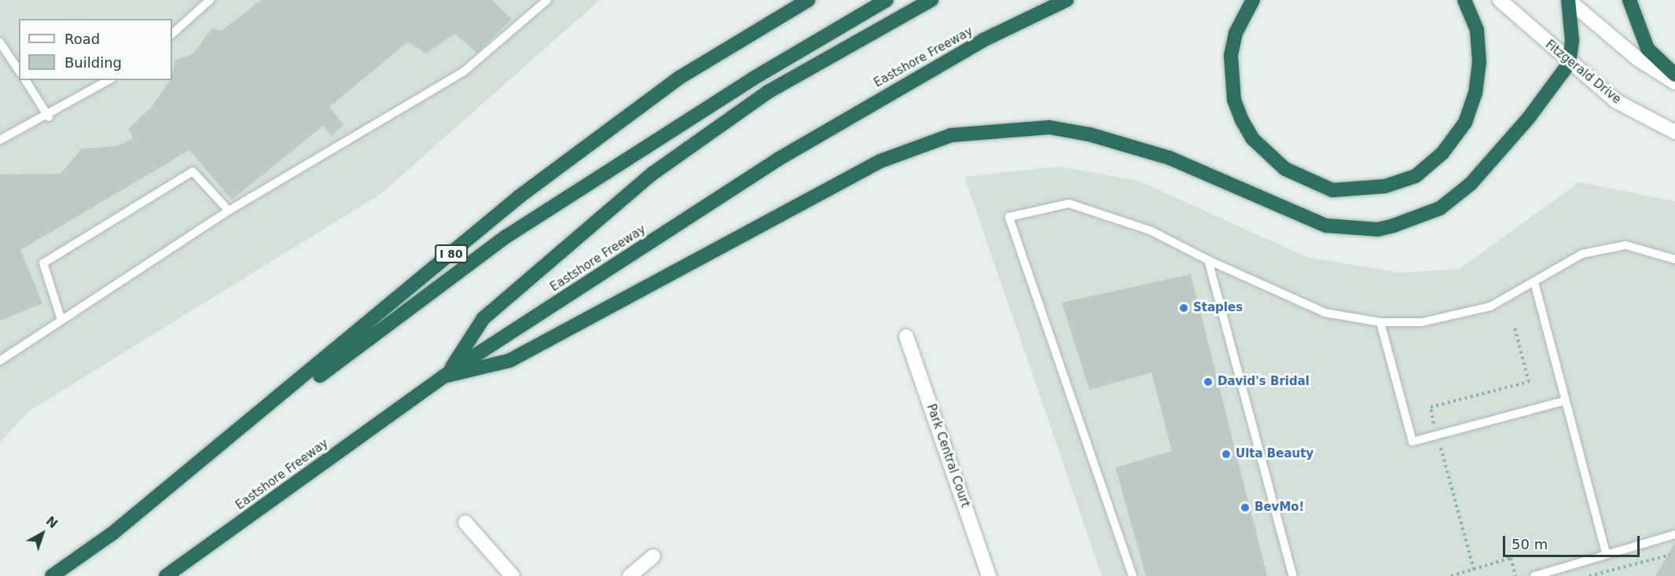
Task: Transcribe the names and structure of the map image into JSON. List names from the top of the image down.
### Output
{
  "streets": {
    "highway": ["Eastshore Freeway", "I 80"],
    "street": ["Fitzgerald Drive", "Park Central Court"]
  },
  "places": [
    "Staples",
    "David's Bridal",
    "Ulta Beauty",
    "BevMo!"
  ],
  "legend": ["Road", "Building"],
  "scale_bar": "50 m",
  "north": "top right"
}
